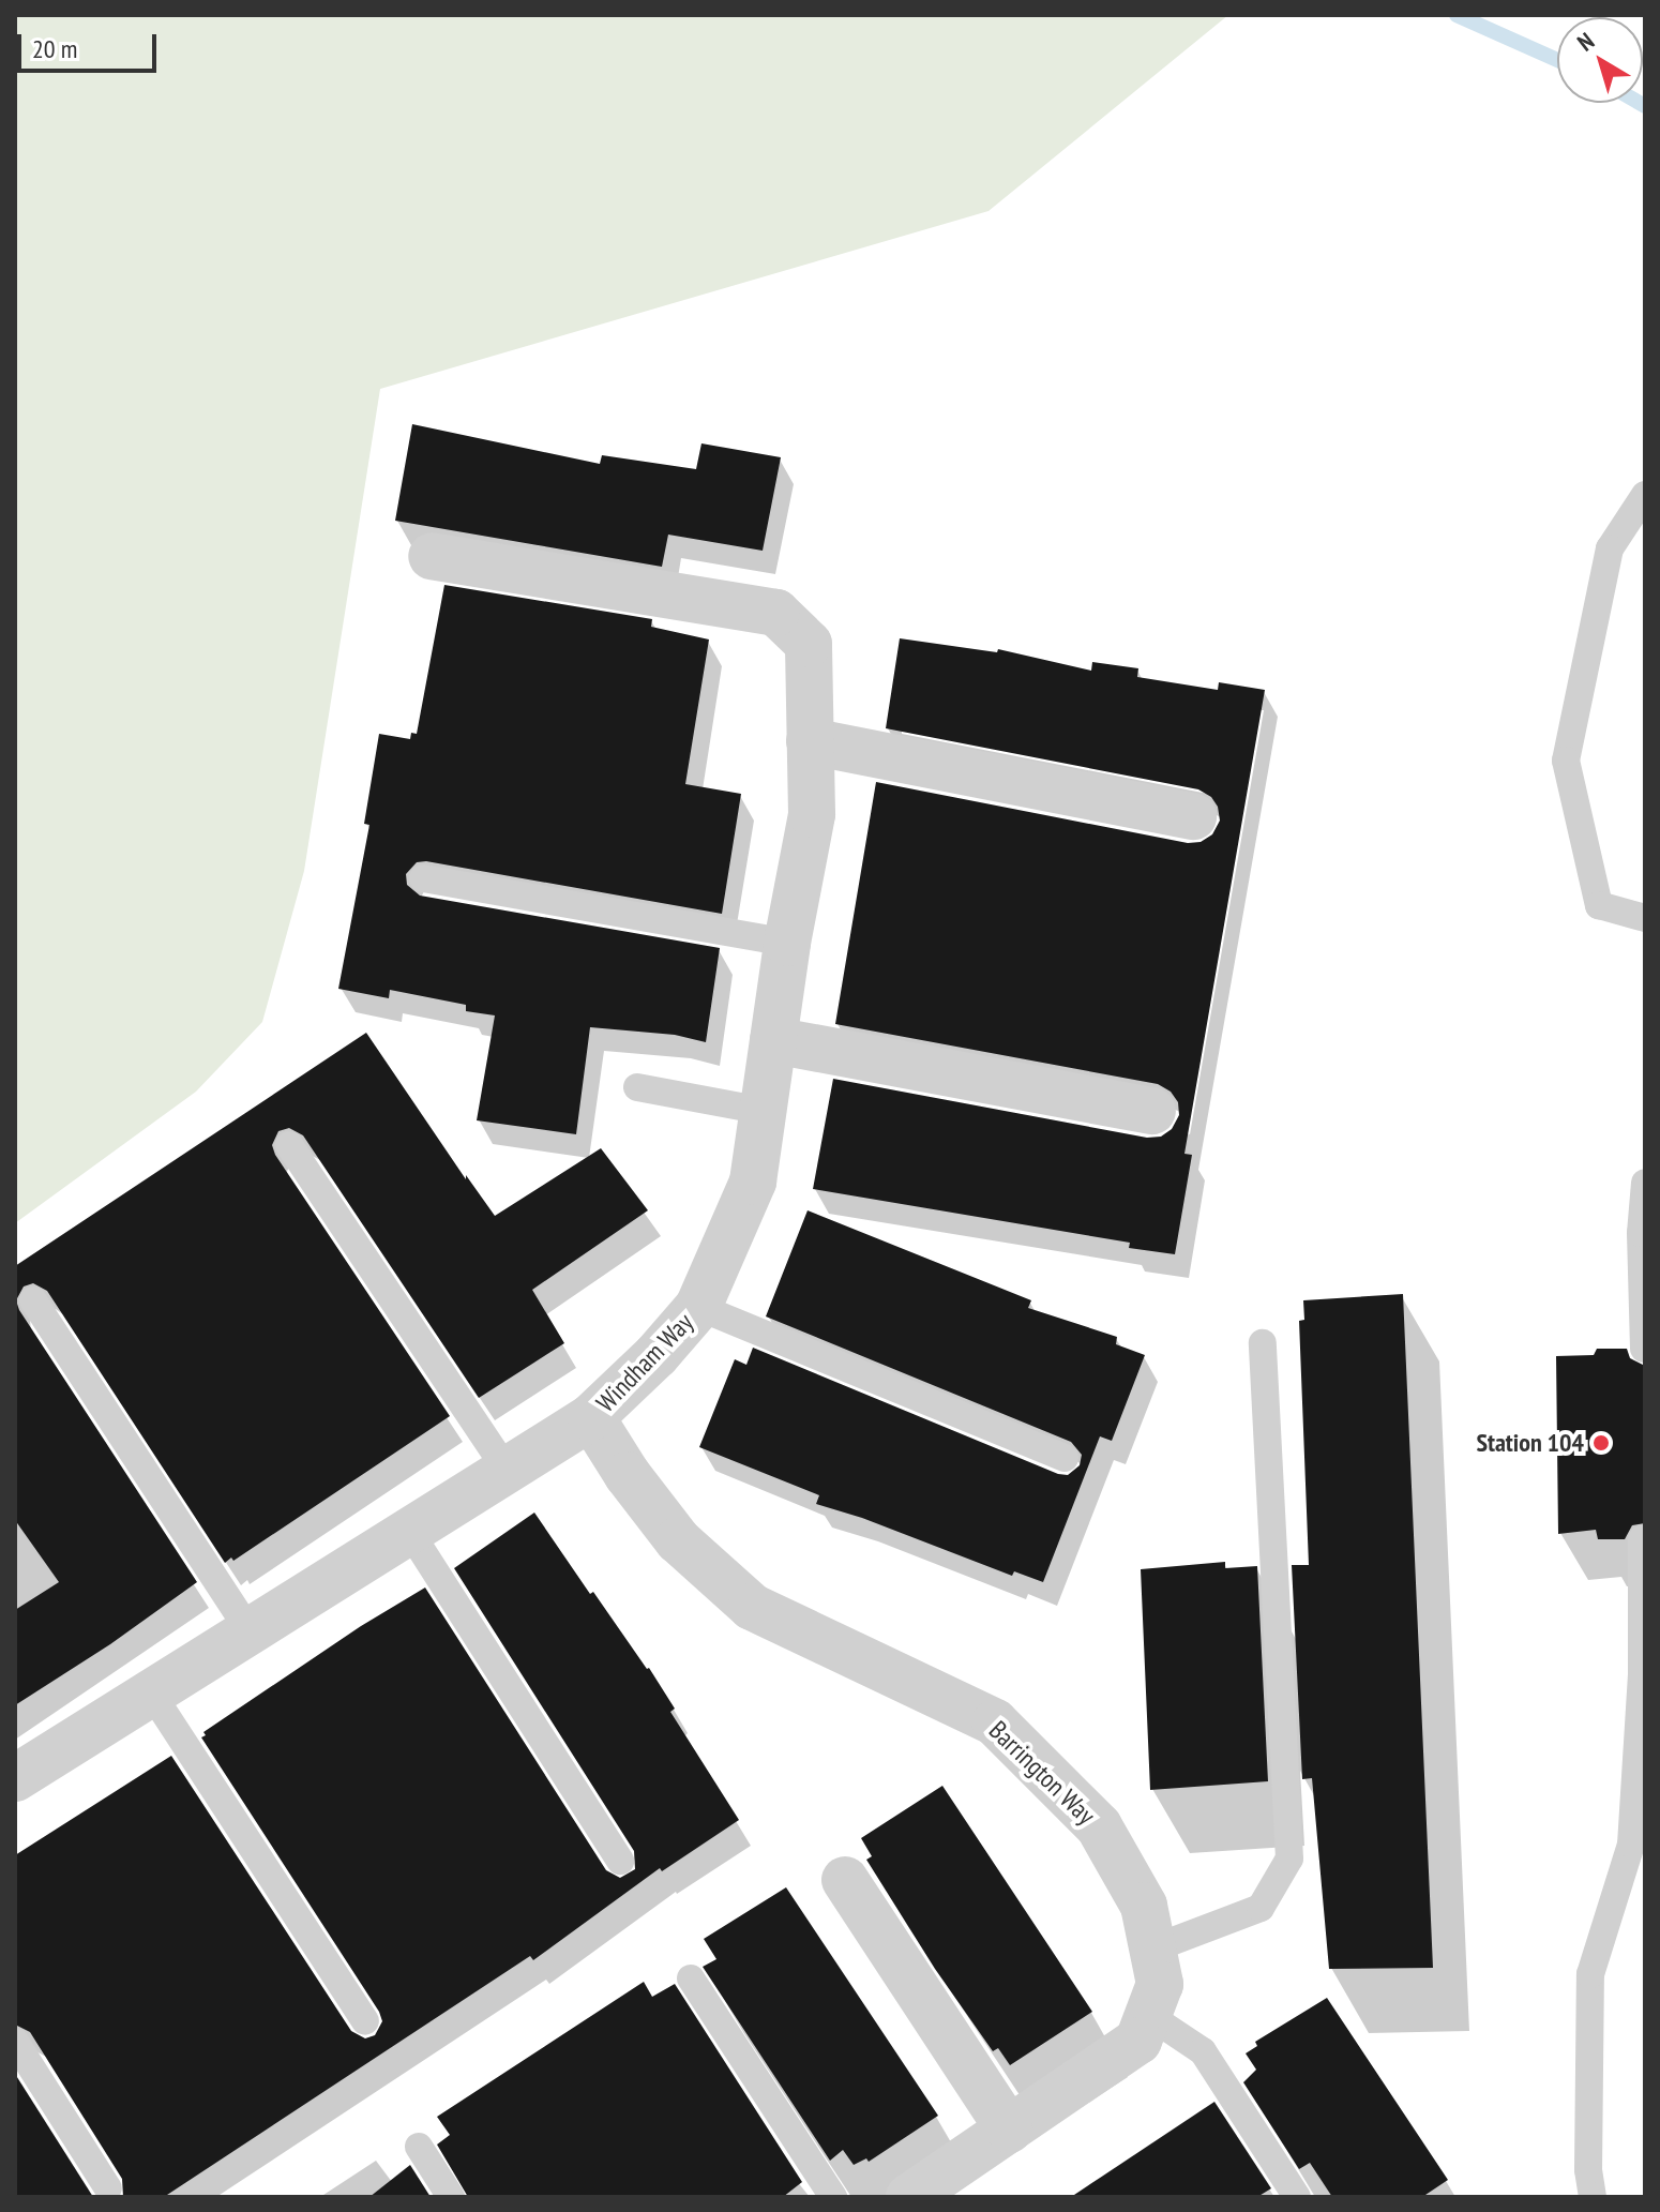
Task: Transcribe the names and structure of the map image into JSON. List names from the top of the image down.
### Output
{
  "streets": {
    "street": ["Windham Way", "Barrington Way"]
  },
  "crossings": [
    ["Windham Way", "Barrington Way"]
  ],
  "places": ["Station 104"],
  "scale_bar": "20 m",
  "north": "top left"
}
